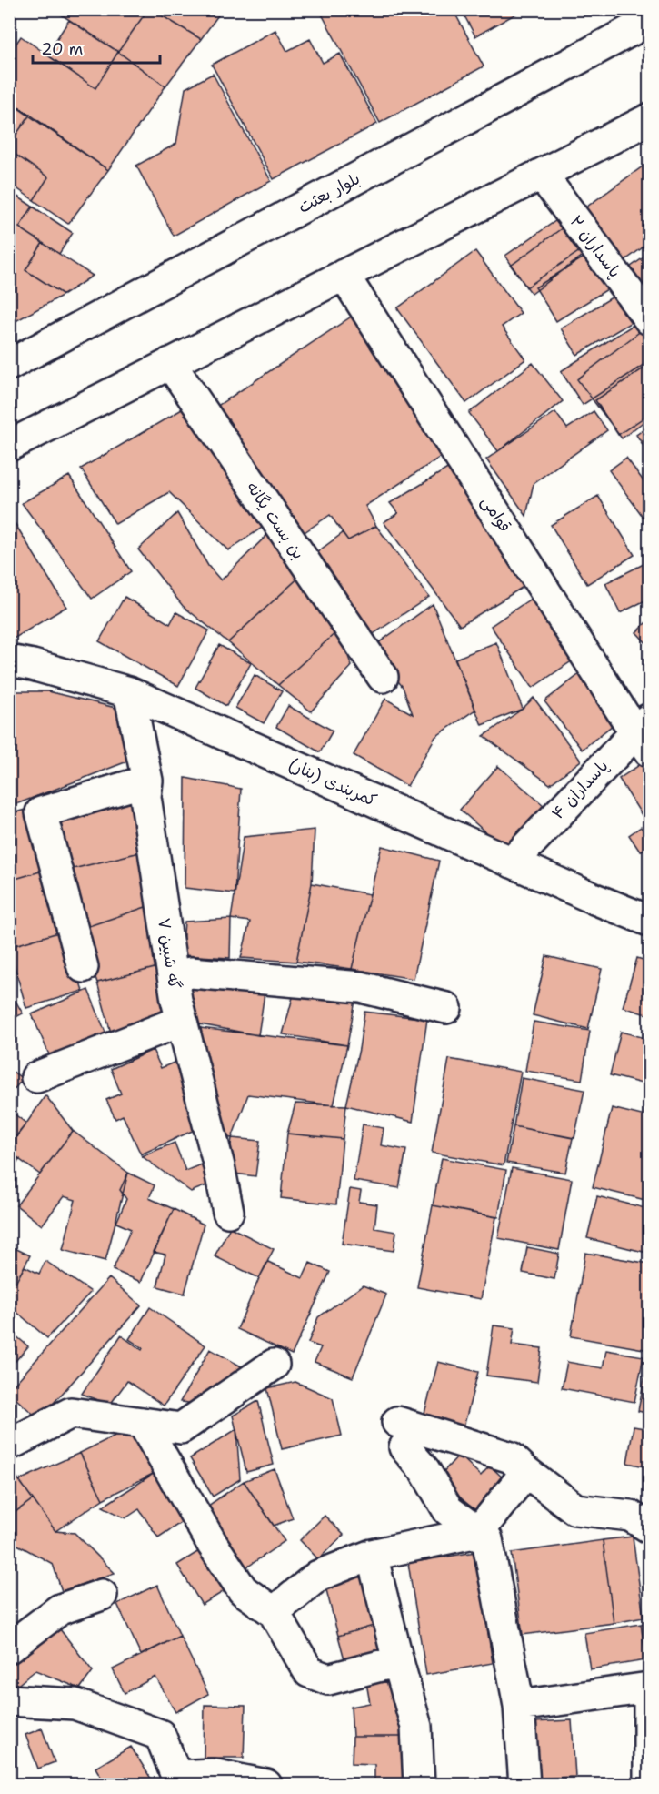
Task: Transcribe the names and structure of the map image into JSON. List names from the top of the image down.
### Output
{
  "streets": {
    "street": [
      "بلوار بعثت",
      "پاسداران ۲",
      "قوامی",
      "بن بست یگانه",
      "کمربندی (بنار)",
      "پاسداران ۴",
      "گه شبین ۷"
    ]
  },
  "crossings": [
    ["قوامی", "پاسداران ۴"],
    ["کمربندی (بنار)", "پاسداران ۴"],
    ["کمربندی (بنار)", "گه شبین ۷"]
  ],
  "scale_bar": "20 m"
}
